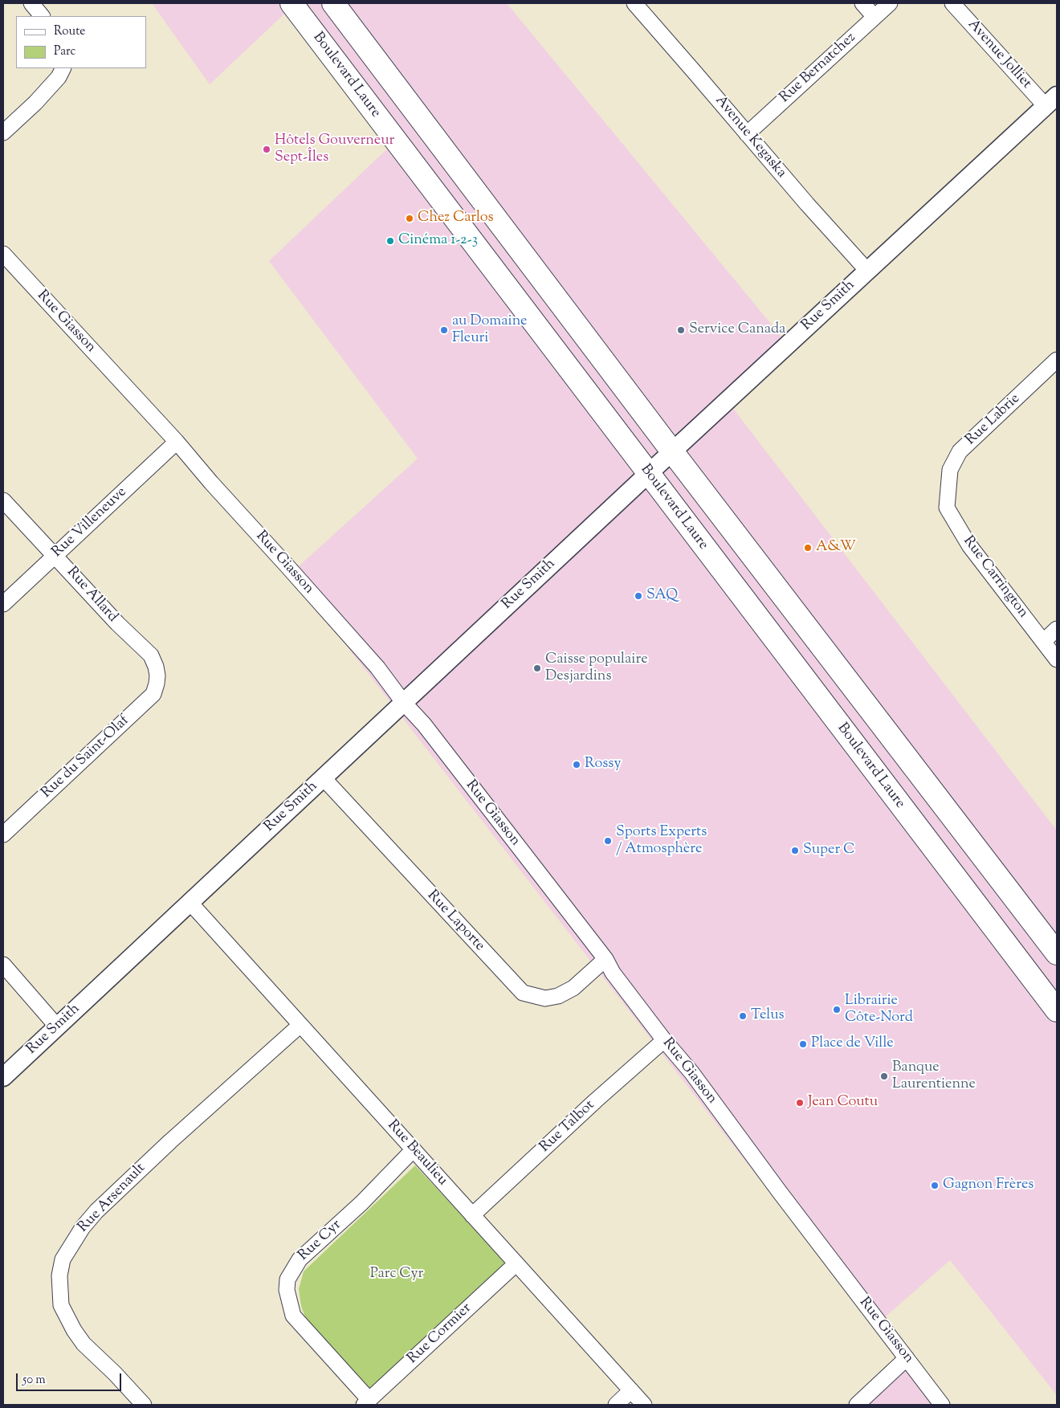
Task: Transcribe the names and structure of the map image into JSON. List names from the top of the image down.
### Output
{
  "streets": {
    "highway": ["Boulevard Laure"],
    "street": [
      "Avenue Jolliet",
      "Rue Bernatchez",
      "Avenue Kegaska",
      "Rue Smith",
      "Rue Giasson",
      "Rue Labrie",
      "Rue Villeneuve",
      "Rue Carrington",
      "Rue Allard",
      "Rue du Saint-Olaf",
      "Rue Laporte",
      "Rue Talbot",
      "Rue Beaulieu",
      "Rue Arsenault",
      "Rue Cyr",
      "Rue Cormier"
    ]
  },
  "crossings": [
    ["Avenue Jolliet", "Rue Smith"],
    ["Rue Bernatchez", "Avenue Kegaska"],
    ["Boulevard Laure", "Rue Smith"],
    ["Avenue Kegaska", "Rue Smith"],
    ["Rue Smith", "Rue Giasson"],
    ["Rue Smith", "Rue Laporte"],
    ["Rue Smith", "Rue Beaulieu"],
    ["Rue Giasson", "Rue Villeneuve"],
    ["Rue Giasson", "Rue Laporte"],
    ["Rue Giasson", "Rue Talbot"],
    ["Rue Labrie", "Rue Carrington"],
    ["Rue Villeneuve", "Rue Allard"],
    ["Rue Allard", "Rue du Saint-Olaf"],
    ["Rue Talbot", "Rue Beaulieu"],
    ["Rue Beaulieu", "Rue Arsenault"],
    ["Rue Beaulieu", "Rue Cyr"],
    ["Rue Beaulieu", "Rue Cormier"],
    ["Rue Cyr", "Rue Cormier"]
  ],
  "parks": ["Parc Cyr"],
  "places": [
    "Hôtels Gouverneur Sept-Îles",
    "Chez Carlos",
    "Cinéma 1-2-3",
    "au Domaine Fleuri",
    "Service Canada",
    "A&W",
    "SAQ",
    "Caisse populaire Desjardins",
    "Rossy",
    "Sports Experts / Atmosphère",
    "Super C",
    "Librairie Côte-Nord",
    "Telus",
    "Place de Ville",
    "Banque Laurentienne",
    "Jean Coutu",
    "Gagnon Frères"
  ],
  "legend": ["Route", "Parc"],
  "scale_bar": "50 m"
}
